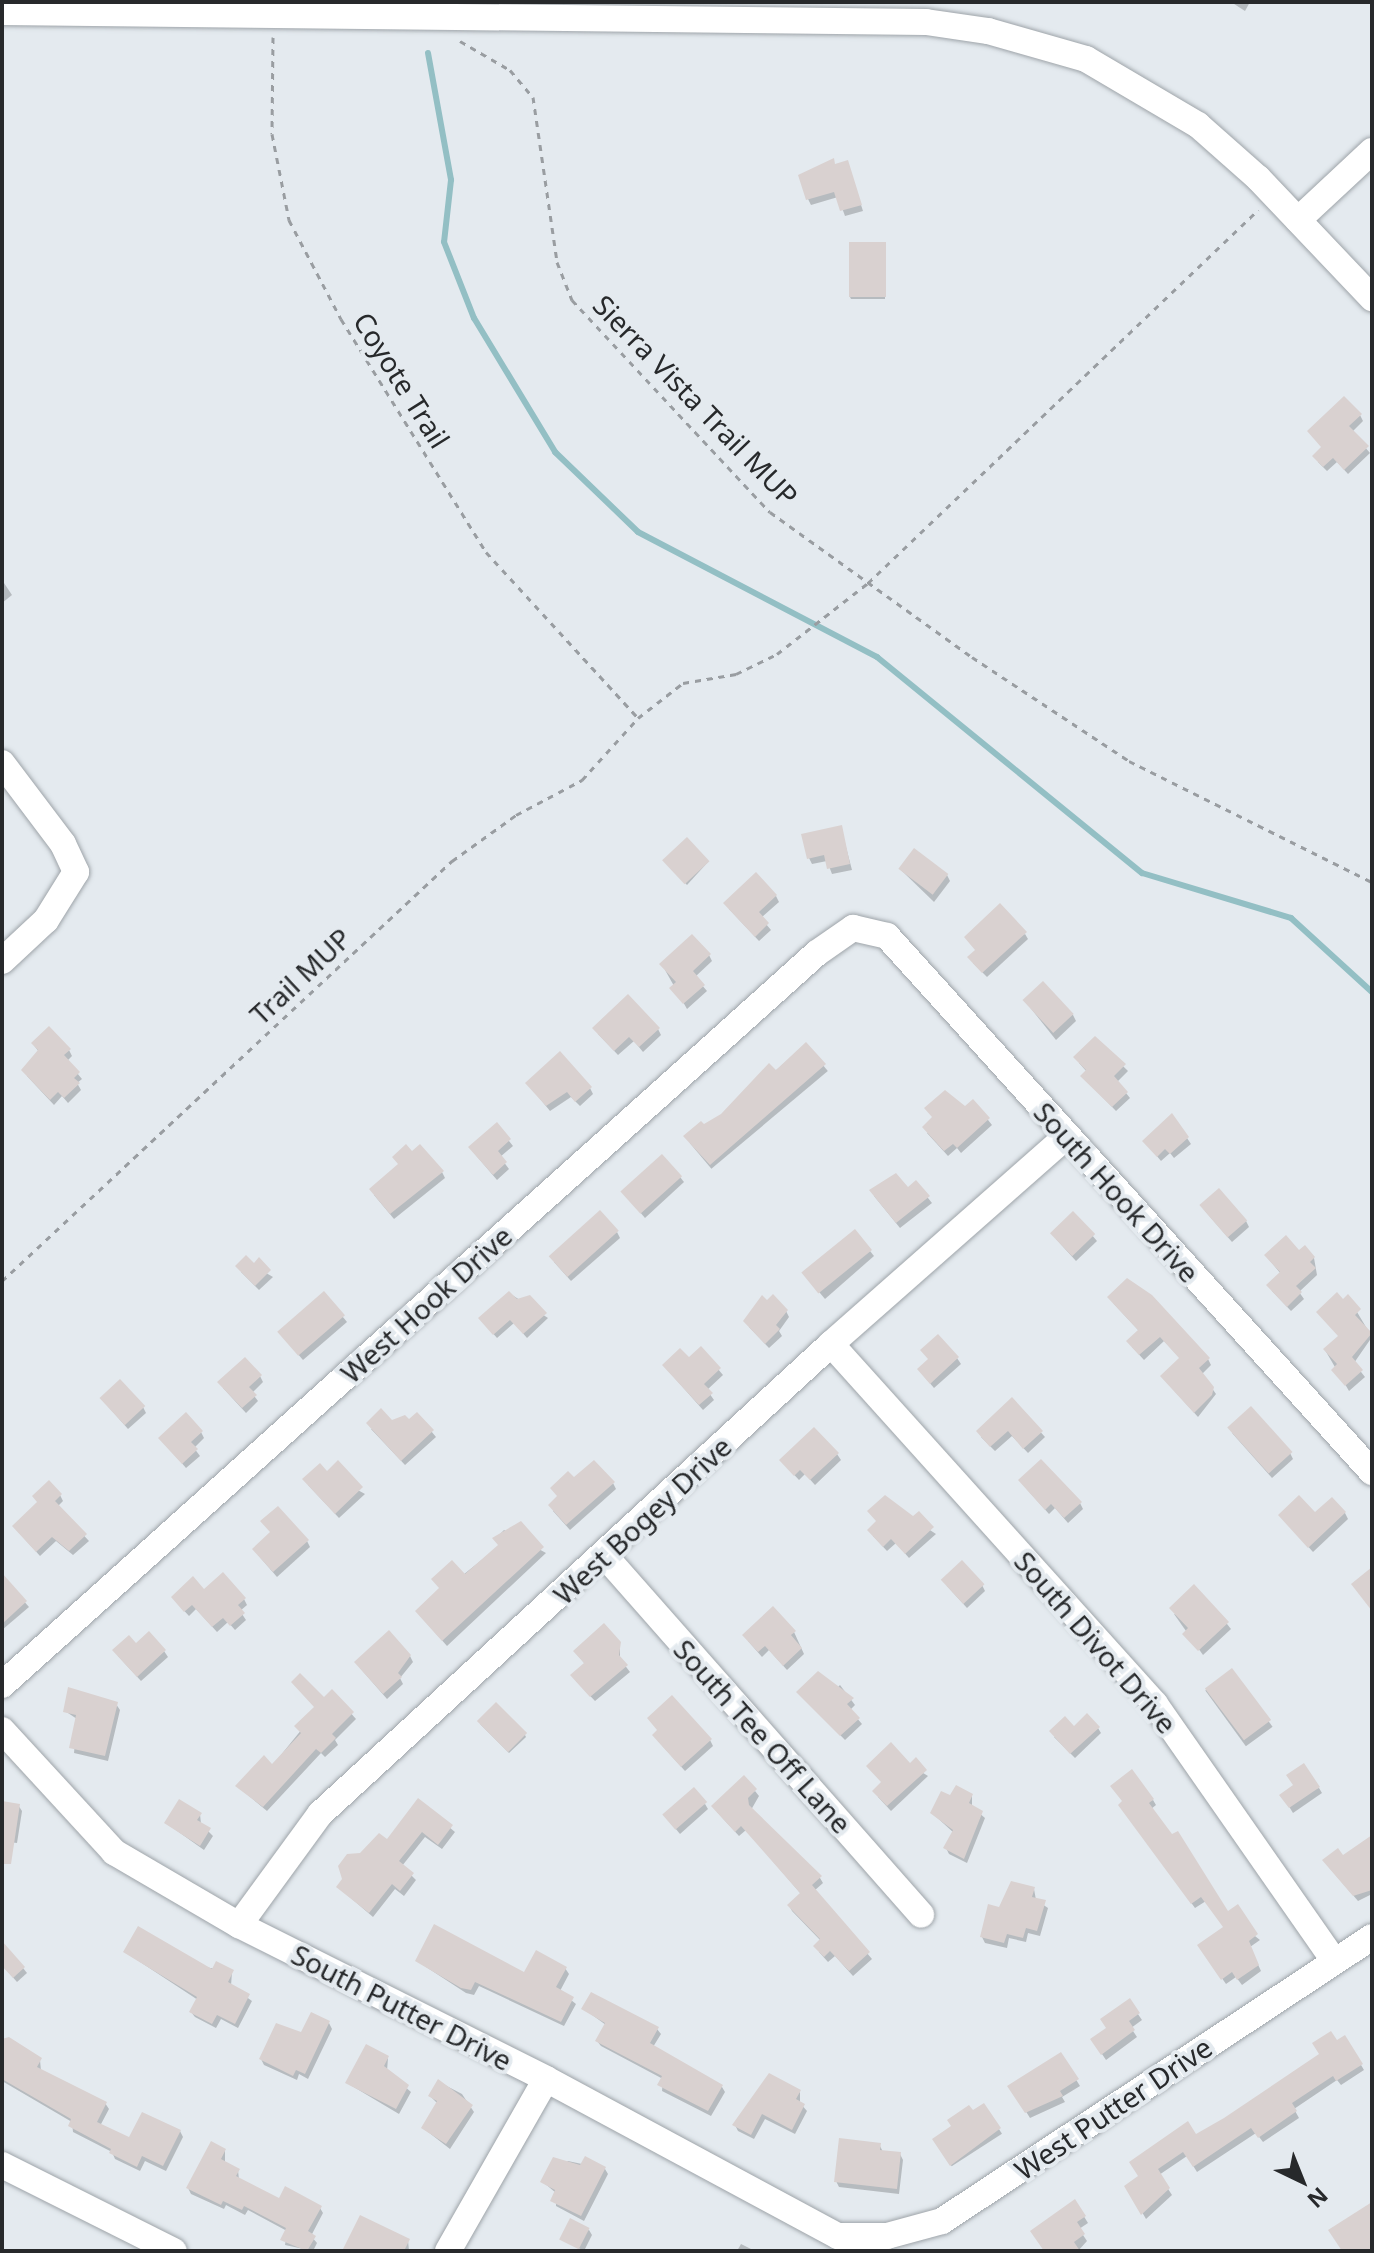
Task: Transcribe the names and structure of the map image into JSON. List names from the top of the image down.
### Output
{
  "streets": {
    "street": [
      "South Hook Drive",
      "West Hook Drive",
      "West Bogey Drive",
      "South Divot Drive",
      "South Tee Off Lane",
      "South Putter Drive",
      "West Putter Drive"
    ],
    "path": ["Coyote Trail", "Sierra Vista Trail MUP", "Trail MUP"]
  },
  "crossings": [
    ["Coyote Trail", "Trail MUP"],
    ["Sierra Vista Trail MUP", "Trail MUP"],
    ["South Hook Drive", "West Hook Drive"],
    ["South Hook Drive", "West Bogey Drive"],
    ["West Bogey Drive", "South Divot Drive"],
    ["West Bogey Drive", "South Tee Off Lane"],
    ["West Bogey Drive", "South Putter Drive"],
    ["South Divot Drive", "West Putter Drive"],
    ["South Putter Drive", "West Putter Drive"]
  ],
  "north": "bottom right"
}
